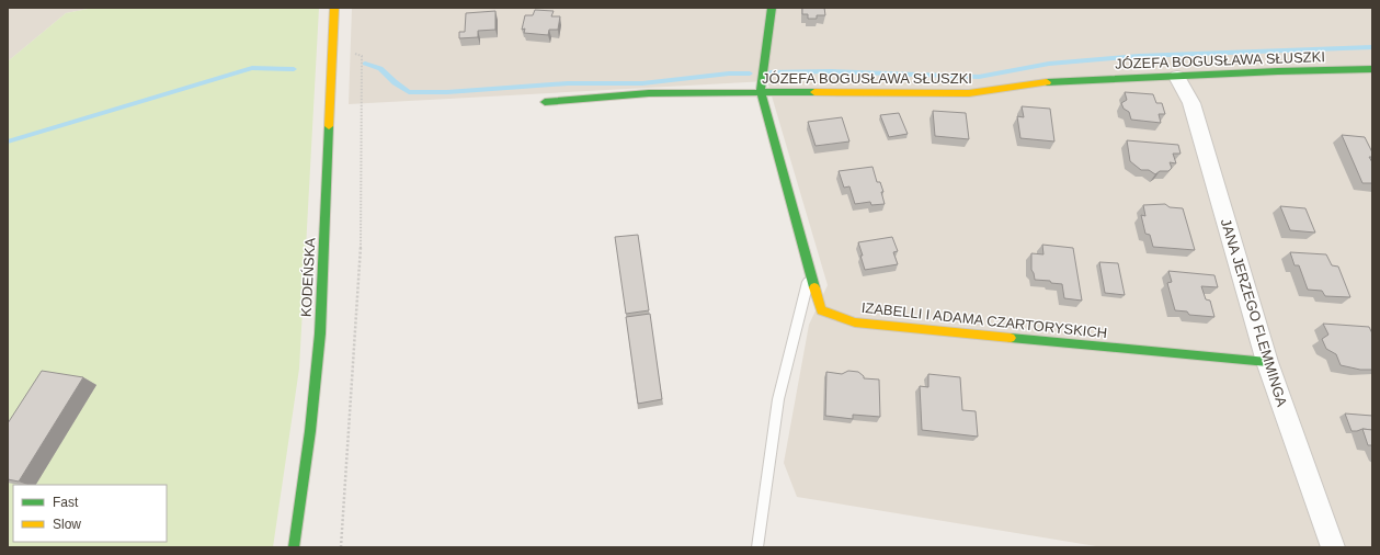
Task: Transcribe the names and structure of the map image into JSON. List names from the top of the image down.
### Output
{
  "streets": {
    "street": [
      "JÓZEFA BOGUSŁAWA SŁUSZKI",
      "KODEŃSKA",
      "JANA JERZEGO FLEMMINGA",
      "IZABELLI I ADAMA CZARTORYSKICH"
    ]
  },
  "crossings": [
    ["JÓZEFA BOGUSŁAWA SŁUSZKI", "JANA JERZEGO FLEMMINGA"],
    ["JÓZEFA BOGUSŁAWA SŁUSZKI", "IZABELLI I ADAMA CZARTORYSKICH"],
    ["JANA JERZEGO FLEMMINGA", "IZABELLI I ADAMA CZARTORYSKICH"]
  ],
  "legend": ["Fast", "Slow"]
}
